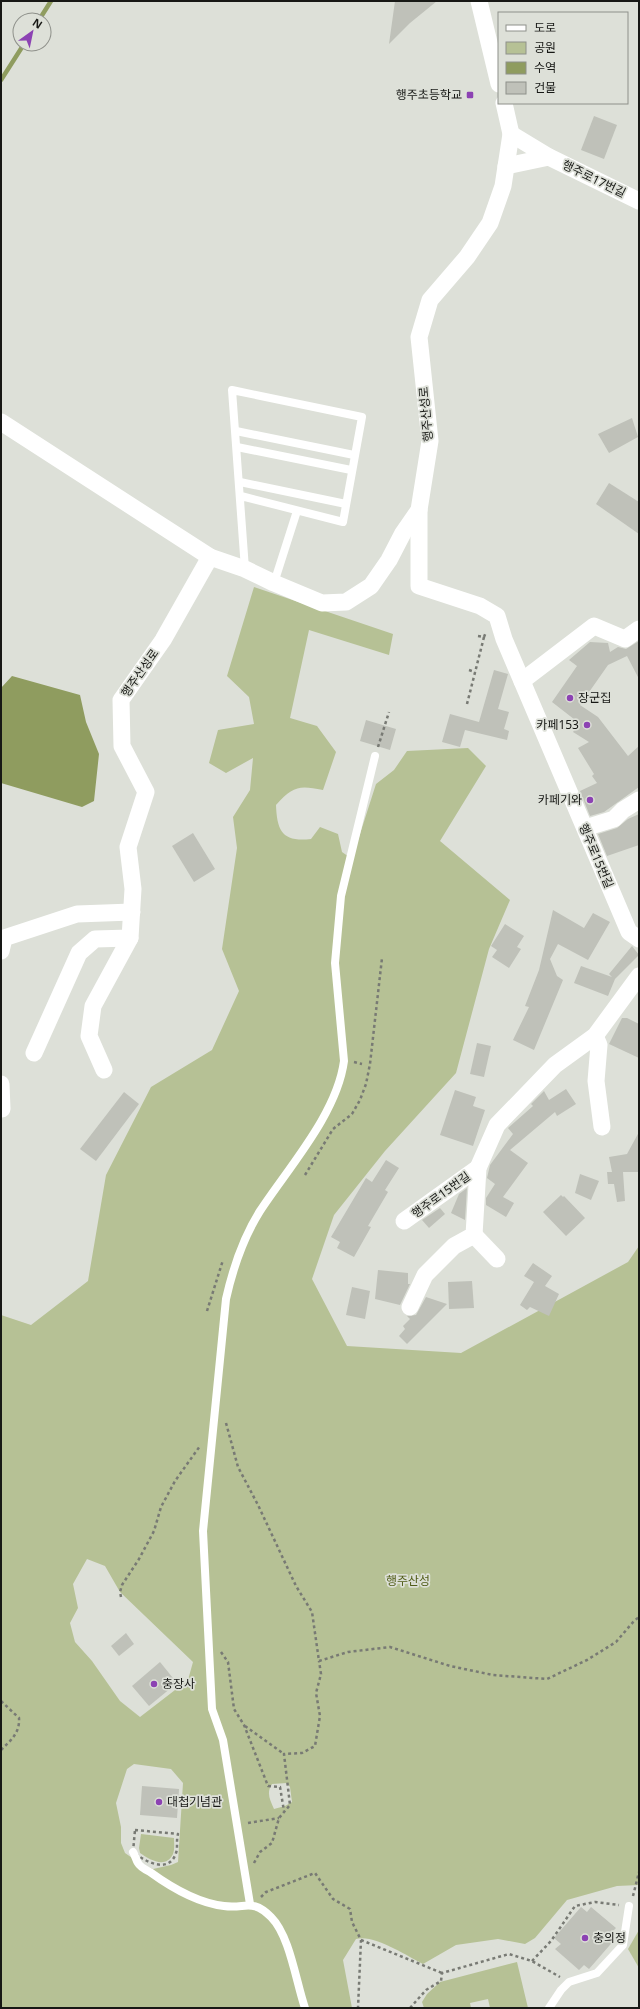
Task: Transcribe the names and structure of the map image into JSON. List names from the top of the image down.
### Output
{
  "streets": {
    "street": ["행주로17번길", "행주산성로", "행주로15번길"]
  },
  "crossings": [
    ["행주로17번길", "행주산성로"],
    ["행주산성로", "행주로15번길"]
  ],
  "parks": ["행주산성"],
  "places": {
    "transit": ["행주초등학교"],
    "other": [
      "장군집",
      "카페153",
      "카페기와",
      "충장사",
      "대첩기념관",
      "충의정"
    ]
  },
  "legend": [
    "도로",
    "공원",
    "수역",
    "건물"
  ],
  "north": "top right"
}
